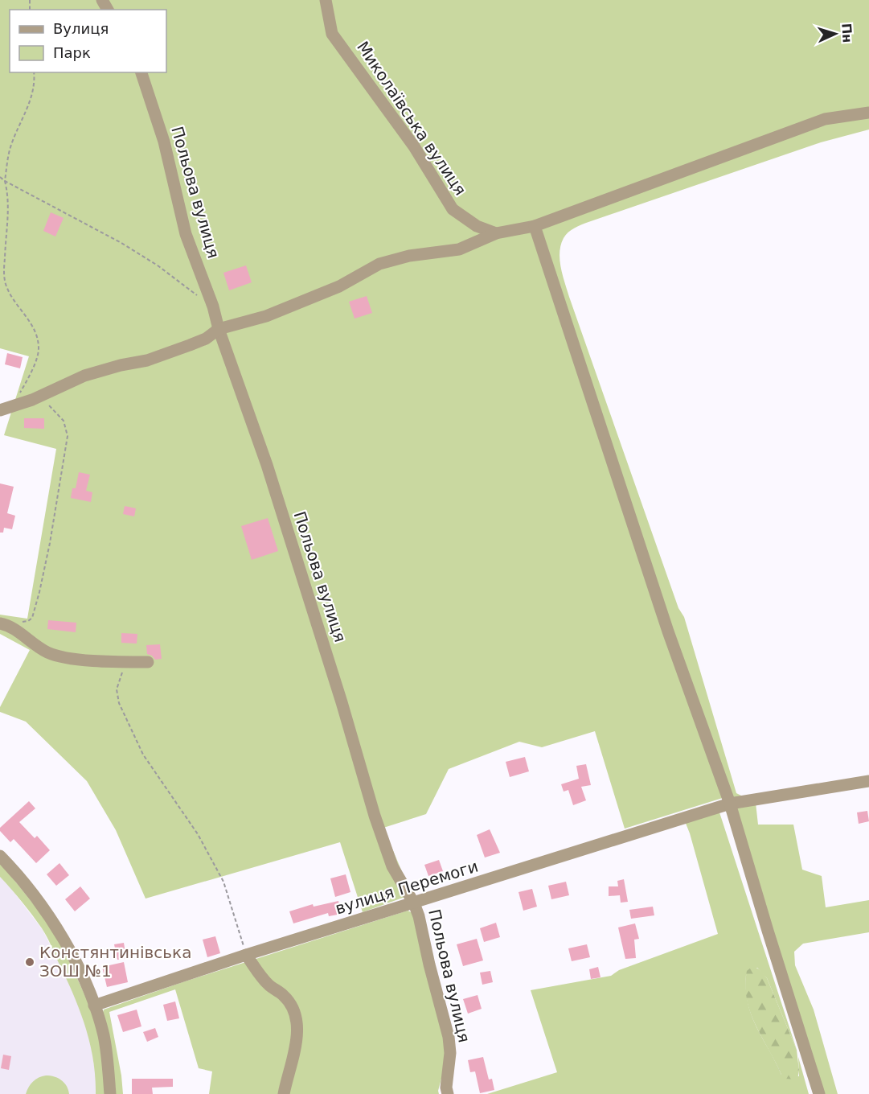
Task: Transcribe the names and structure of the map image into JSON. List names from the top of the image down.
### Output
{
  "streets": {
    "street": ["Миколаївська вулиця", "Польова вулиця", "вулиця Перемоги"]
  },
  "crossings": [
    ["Польова вулиця", "вулиця Перемоги"]
  ],
  "places": ["Констянтинівська ЗОШ №1"],
  "legend": ["Вулиця", "Парк"],
  "north": "right"
}
